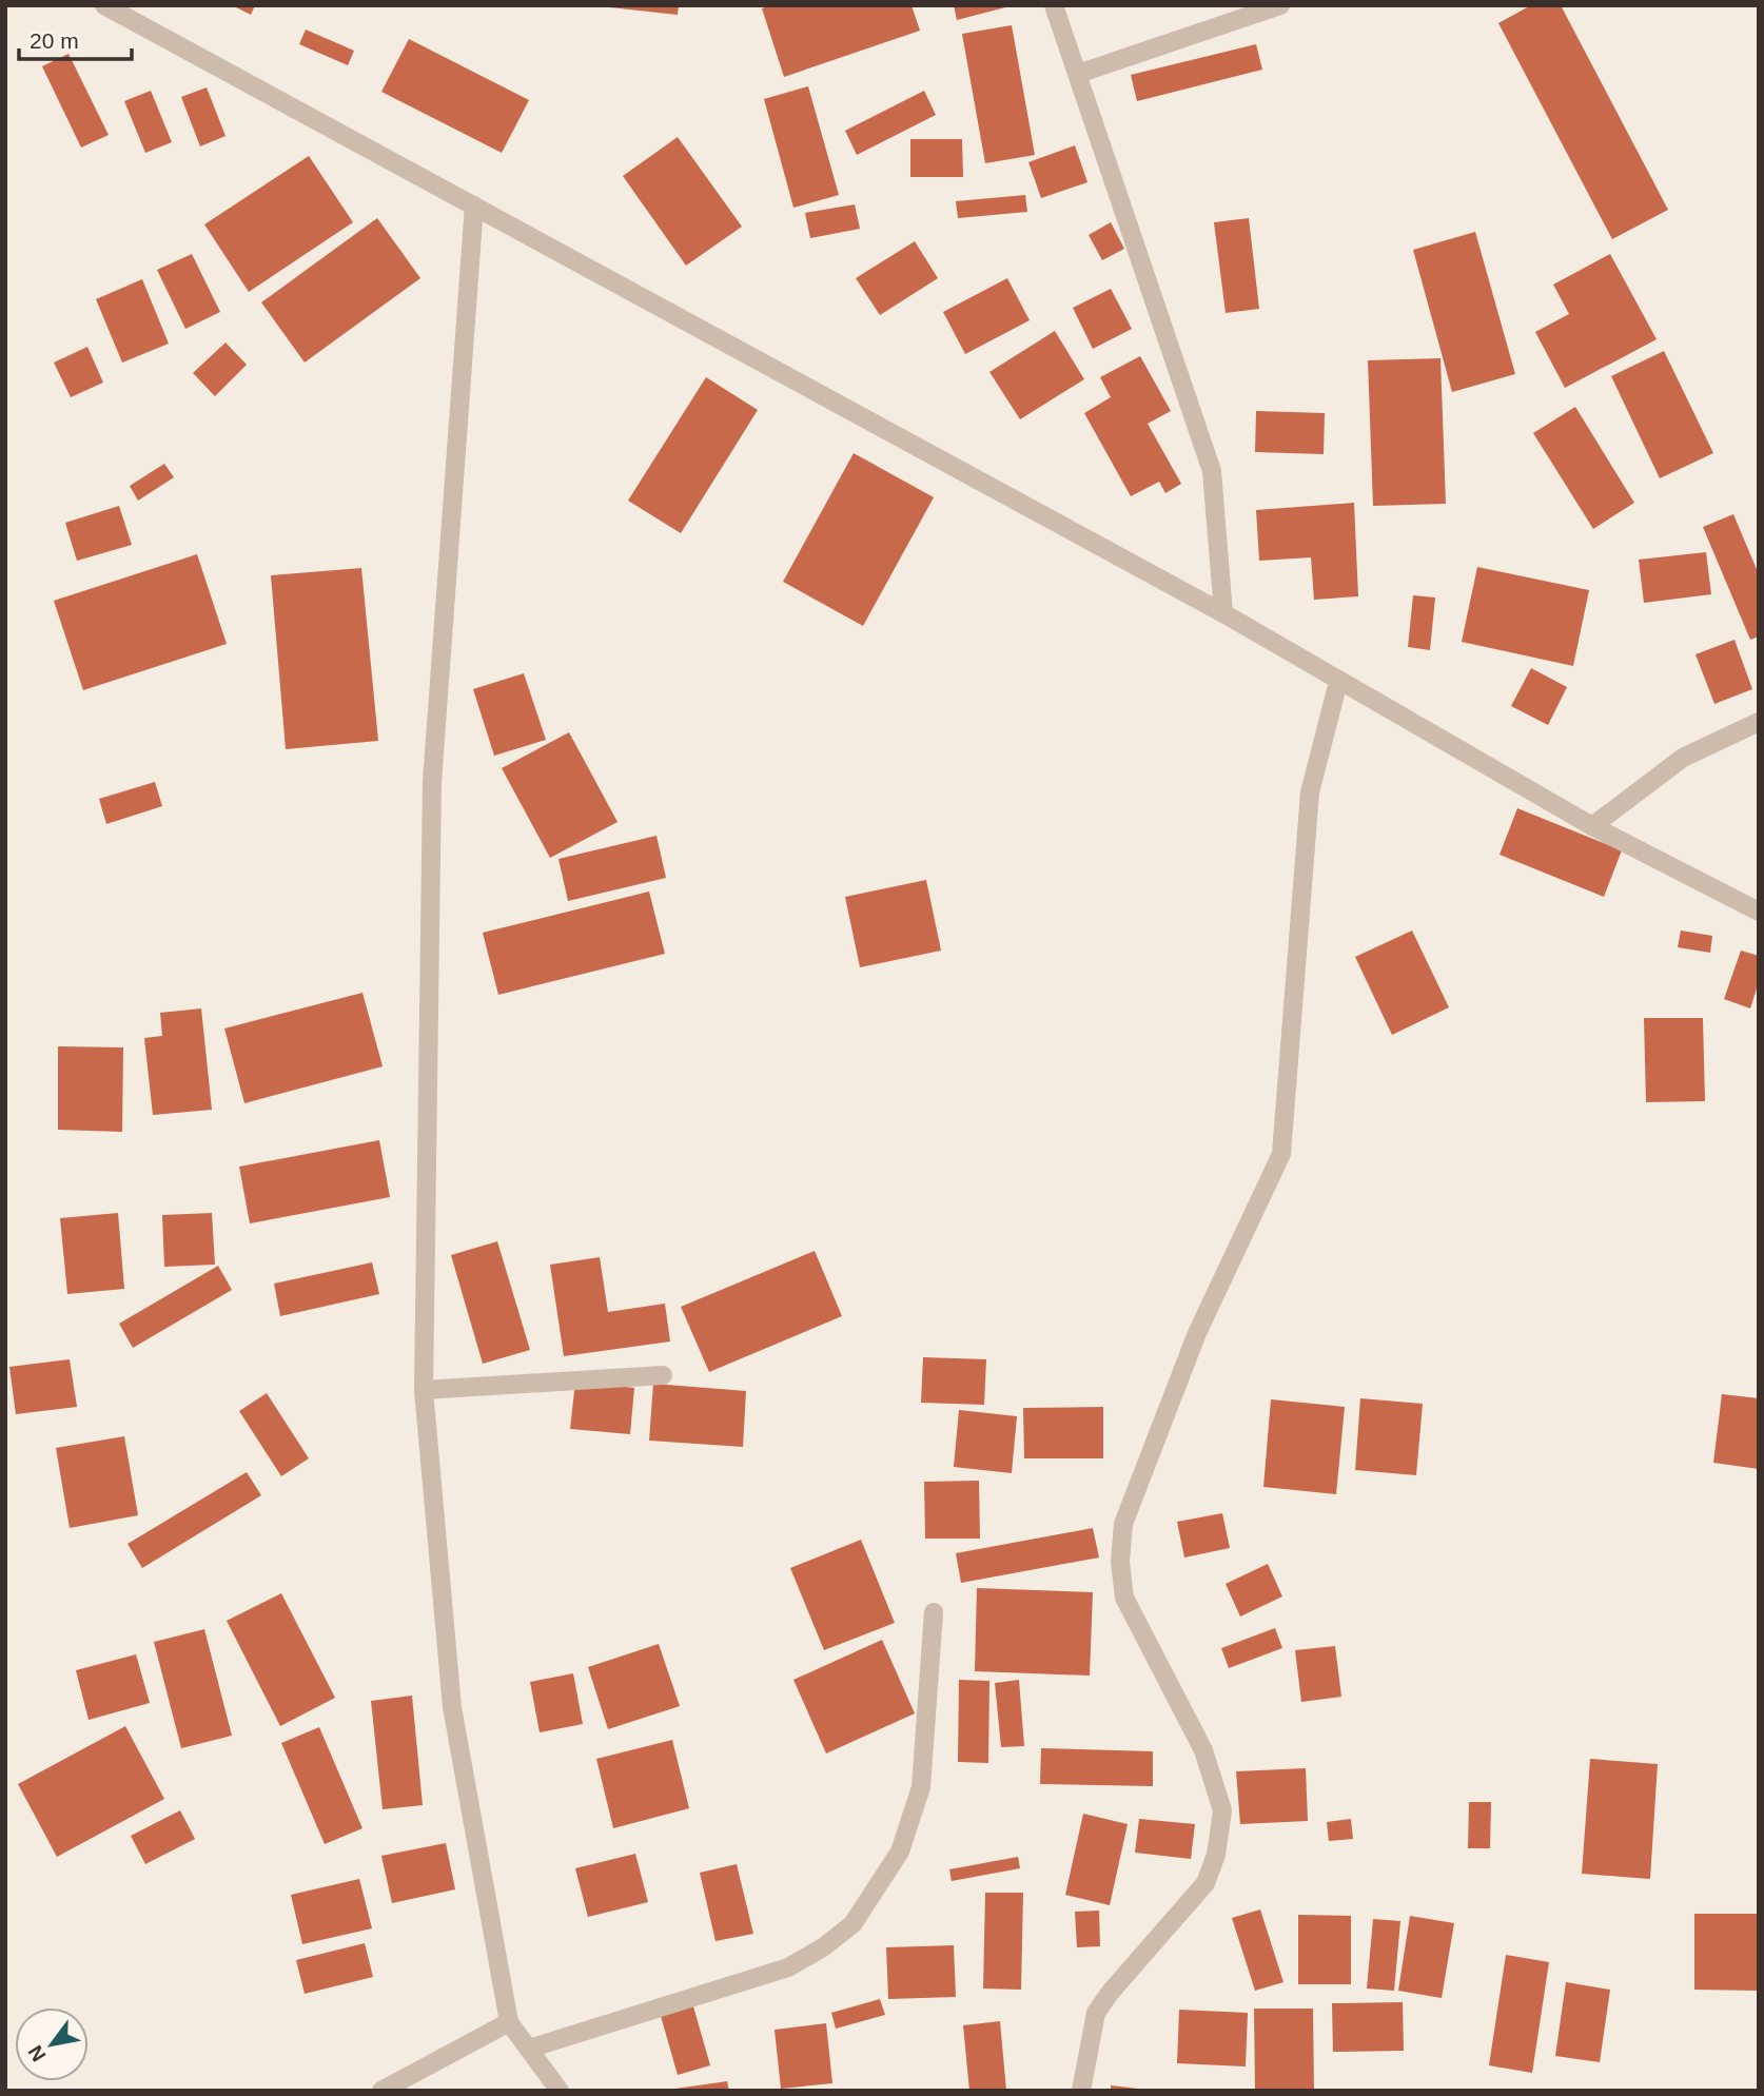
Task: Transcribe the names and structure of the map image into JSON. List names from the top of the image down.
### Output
{
  "scale_bar": "20 m",
  "north": "bottom left"
}
